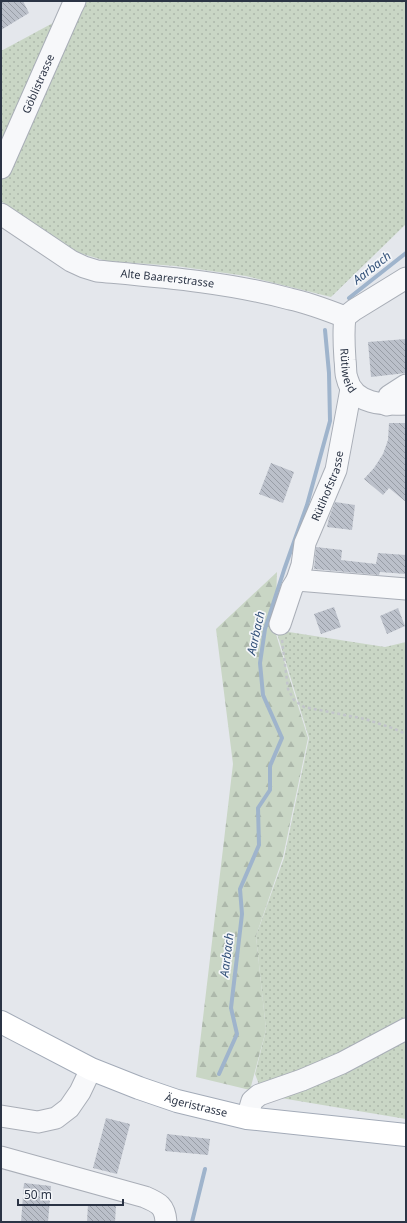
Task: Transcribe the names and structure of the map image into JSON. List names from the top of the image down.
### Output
{
  "streets": {
    "main road": ["Ägeristrasse"],
    "street": [
      "Göblistrasse",
      "Alte Baarerstrasse",
      "Rütiweid",
      "Rütihofstrasse"
    ]
  },
  "crossings": [
    ["Alte Baarerstrasse", "Rütiweid"],
    ["Rütiweid", "Rütihofstrasse"]
  ],
  "water": ["Aarbach"],
  "scale_bar": "50 m"
}
